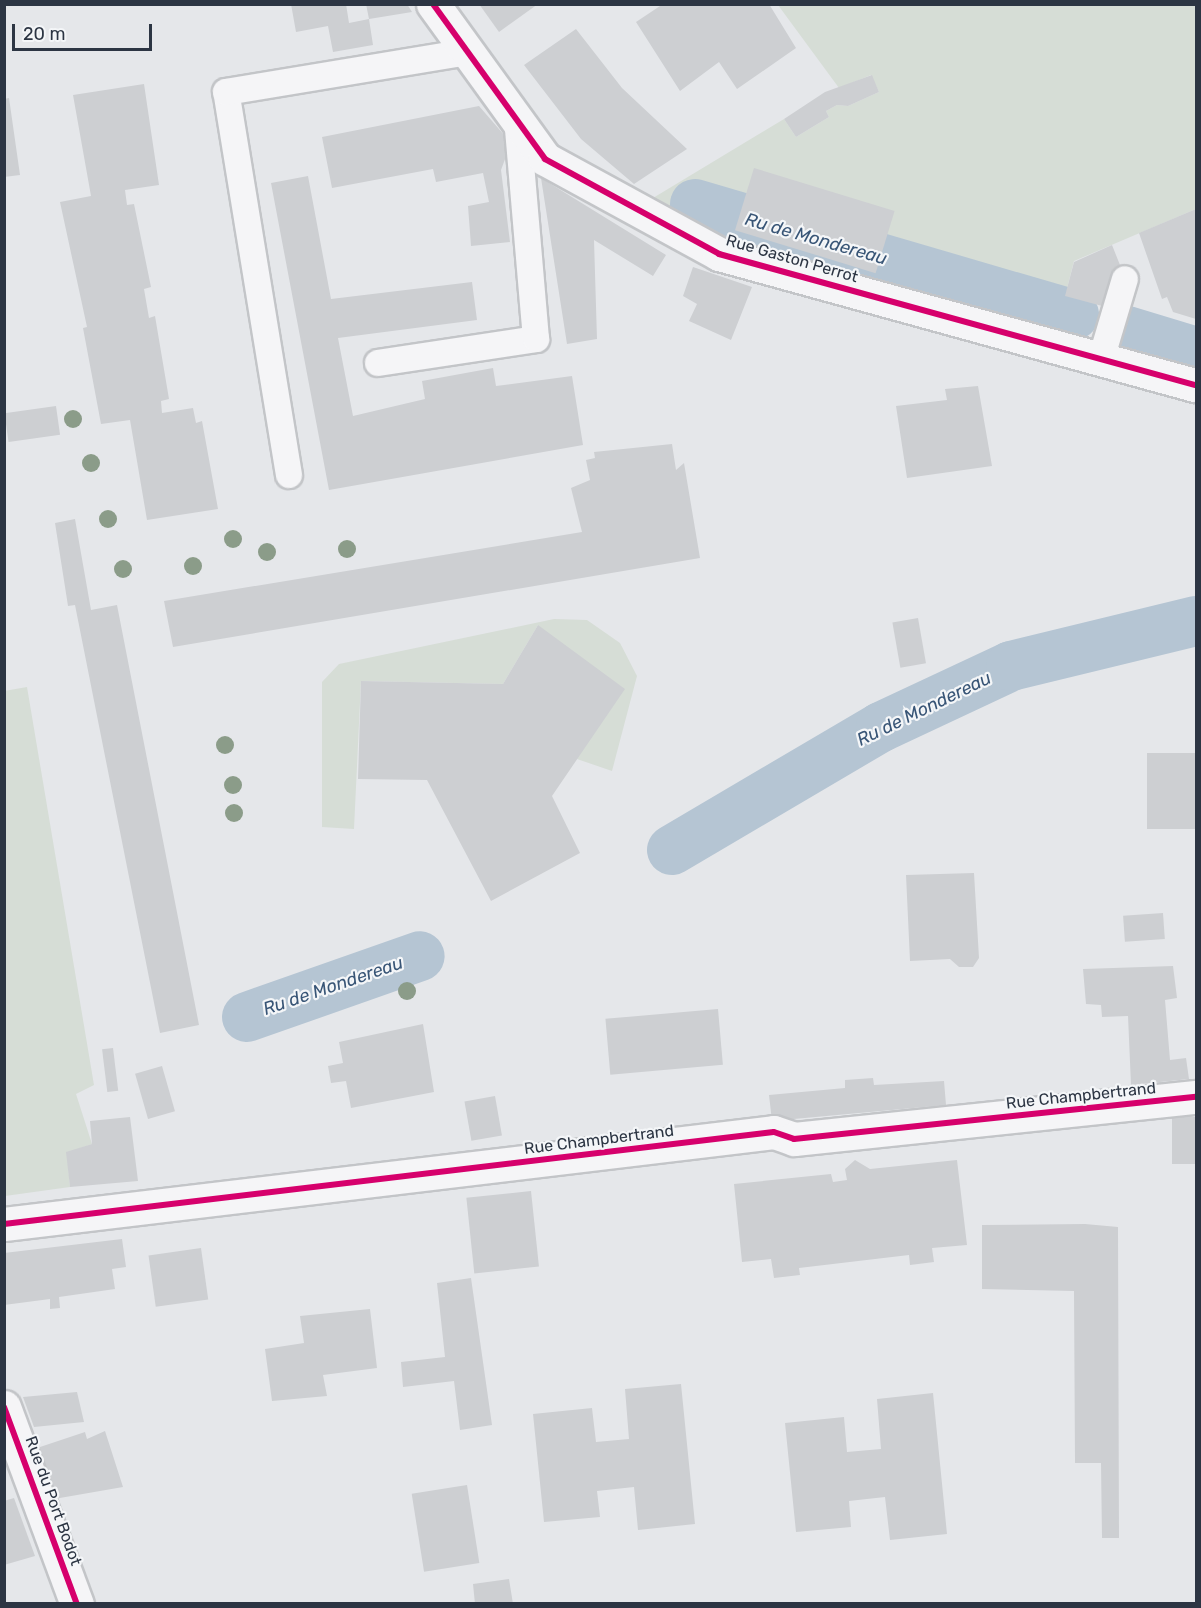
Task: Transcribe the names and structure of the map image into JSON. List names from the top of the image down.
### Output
{
  "streets": {
    "street": ["Rue Gaston Perrot", "Rue Champbertrand", "Rue du Port Bodot"]
  },
  "water": ["Ru de Mondereau"],
  "scale_bar": "20 m"
}
